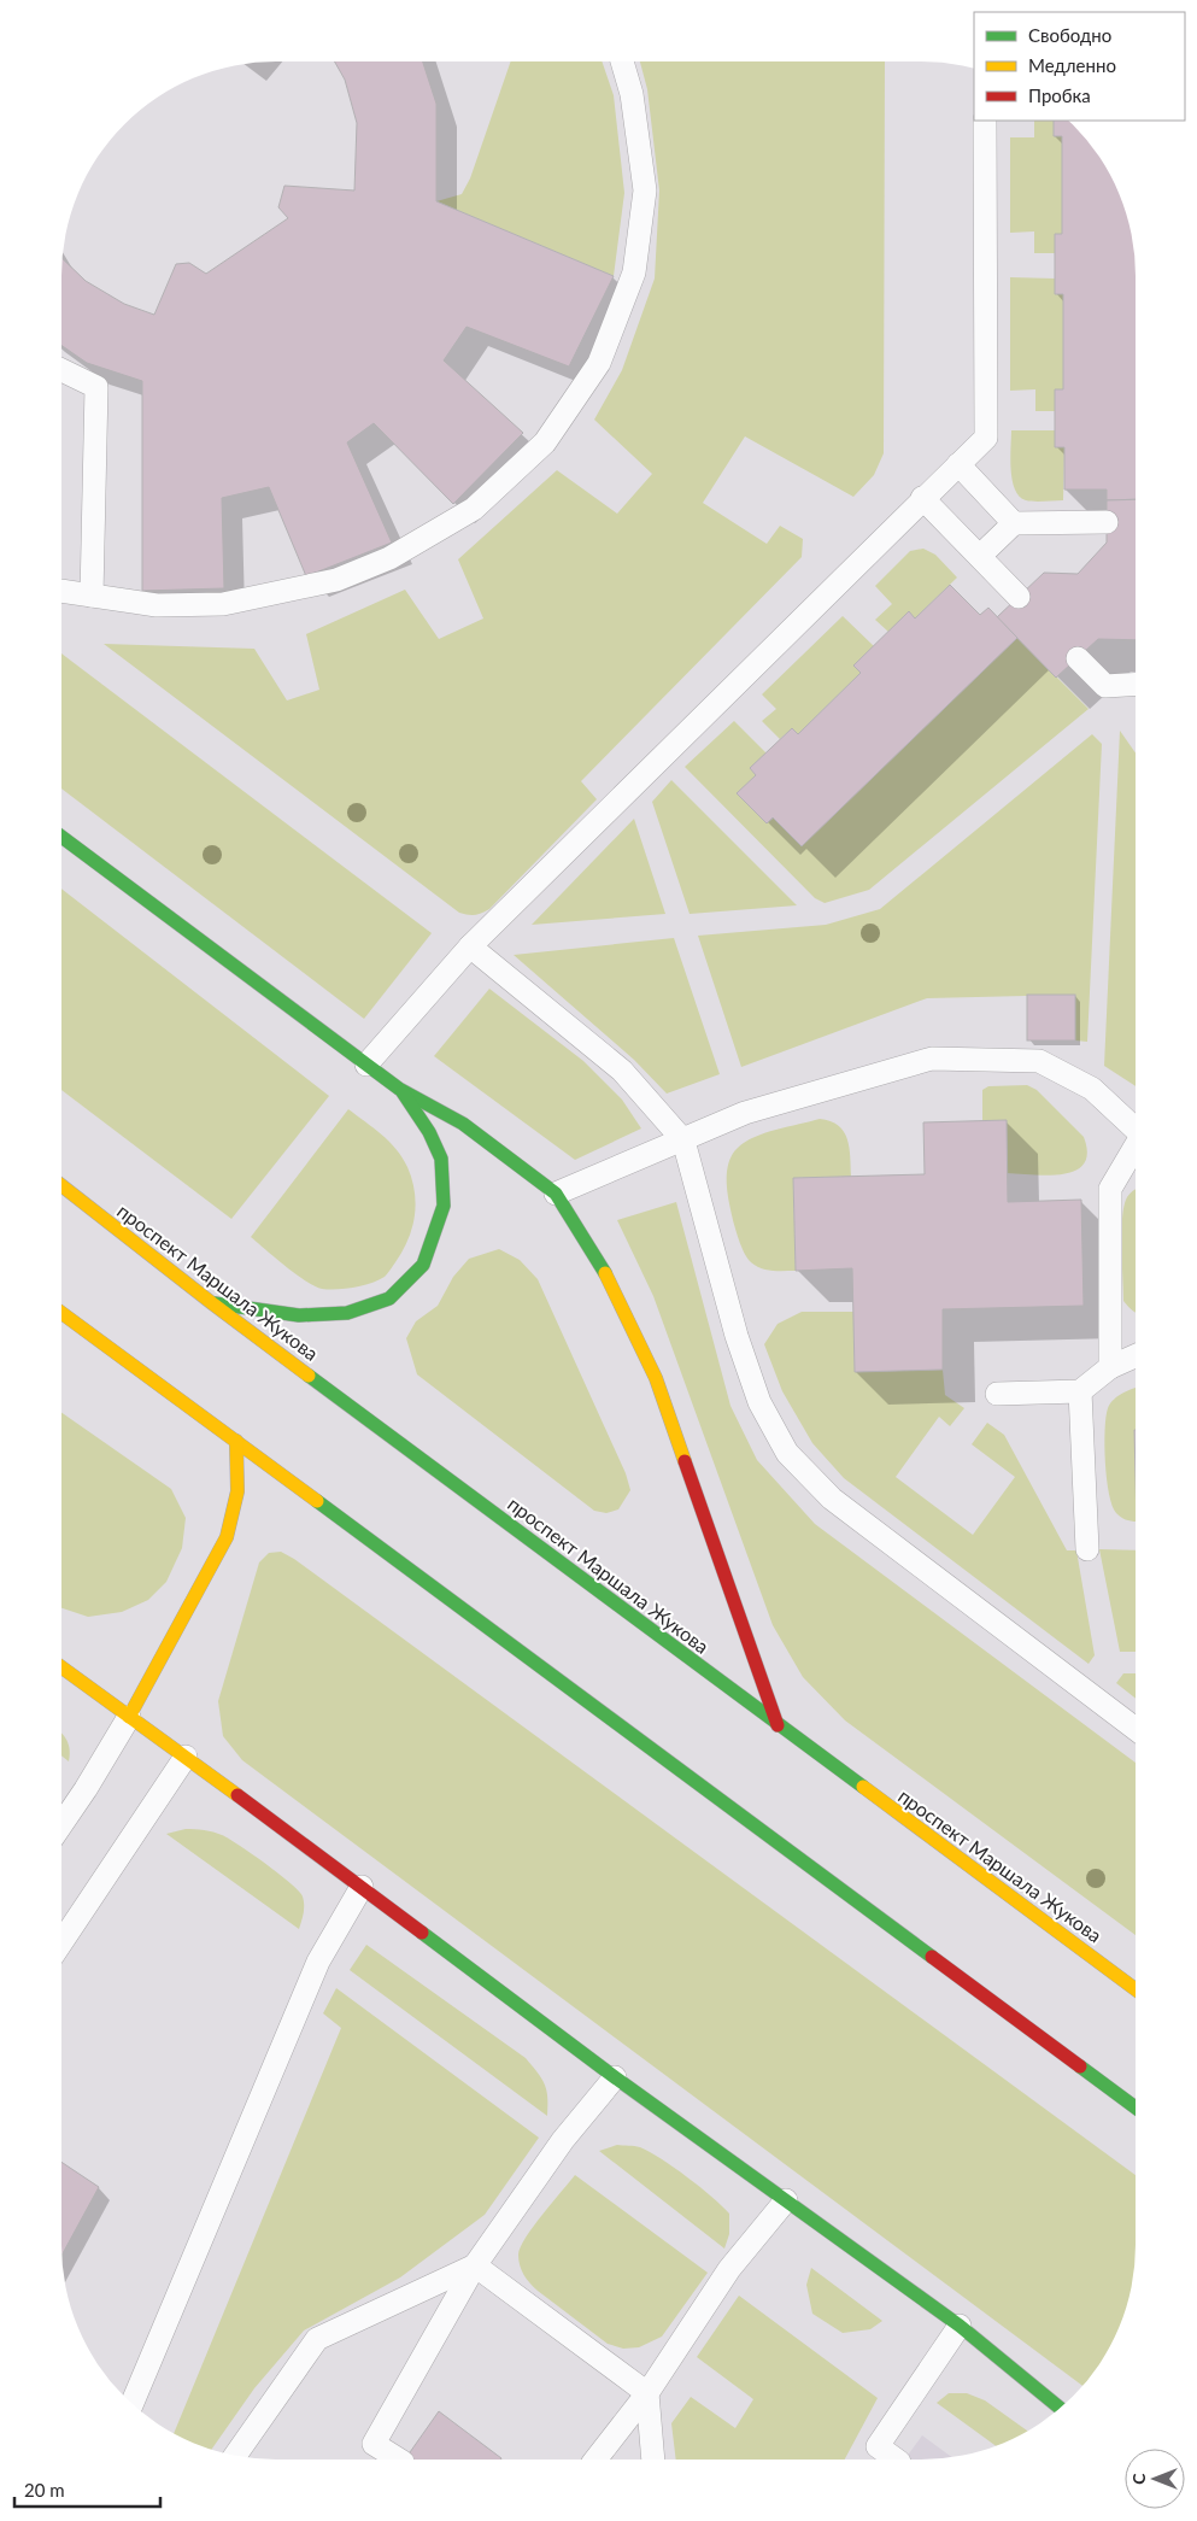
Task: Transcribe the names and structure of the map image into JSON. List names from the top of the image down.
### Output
{
  "streets": {
    "street": ["проспект Маршала Жукова"]
  },
  "legend": ["Свободно", "Медленно", "Пробка"],
  "scale_bar": "20 m",
  "north": "left"
}
